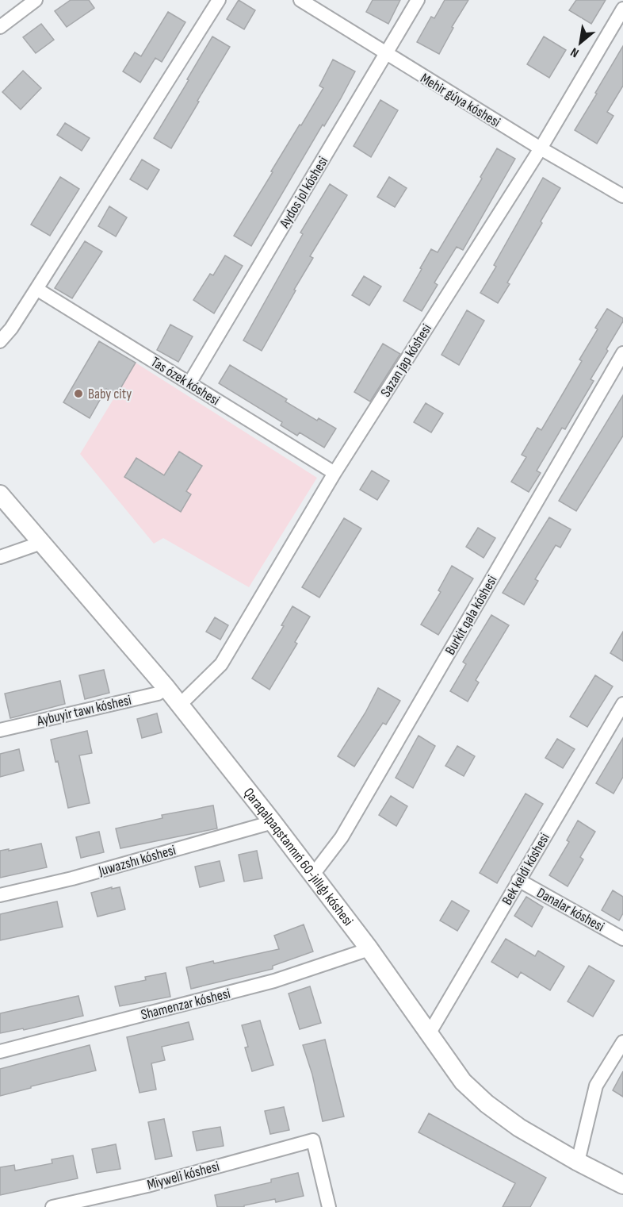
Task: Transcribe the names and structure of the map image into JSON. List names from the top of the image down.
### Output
{
  "streets": {
    "street": [
      "Mehir gúyа kóshesi",
      "Aydos jol kóshesi",
      "Sazan jap kóshesi",
      "Tas ózek kóshesi",
      "Burkit qala kóshesi",
      "Aybuyir tawı kóshesi",
      "Qaraqalpaqstannıń 60-jıllıǵı kóshesi",
      "Juwazshı kóshesi",
      "Bek keldi kóshesi",
      "Danalar kóshesi",
      "Shamenzar kóshesi",
      "Miyweli kóshesi"
    ]
  },
  "crossings": [
    ["Mehir gúyа kóshesi", "Aydos jol kóshesi"],
    ["Mehir gúyа kóshesi", "Sazan jap kóshesi"],
    ["Aydos jol kóshesi", "Tas ózek kóshesi"],
    ["Sazan jap kóshesi", "Tas ózek kóshesi"],
    ["Sazan jap kóshesi", "Qaraqalpaqstannıń 60-jıllıǵı kóshesi"],
    ["Burkit qala kóshesi", "Qaraqalpaqstannıń 60-jıllıǵı kóshesi"],
    ["Aybuyir tawı kóshesi", "Qaraqalpaqstannıń 60-jıllıǵı kóshesi"],
    ["Qaraqalpaqstannıń 60-jıllıǵı kóshesi", "Juwazshı kóshesi"],
    ["Qaraqalpaqstannıń 60-jıllıǵı kóshesi", "Bek keldi kóshesi"],
    ["Qaraqalpaqstannıń 60-jıllıǵı kóshesi", "Shamenzar kóshesi"],
    ["Bek keldi kóshesi", "Danalar kóshesi"]
  ],
  "places": ["Baby city"],
  "north": "bottom left"
}
